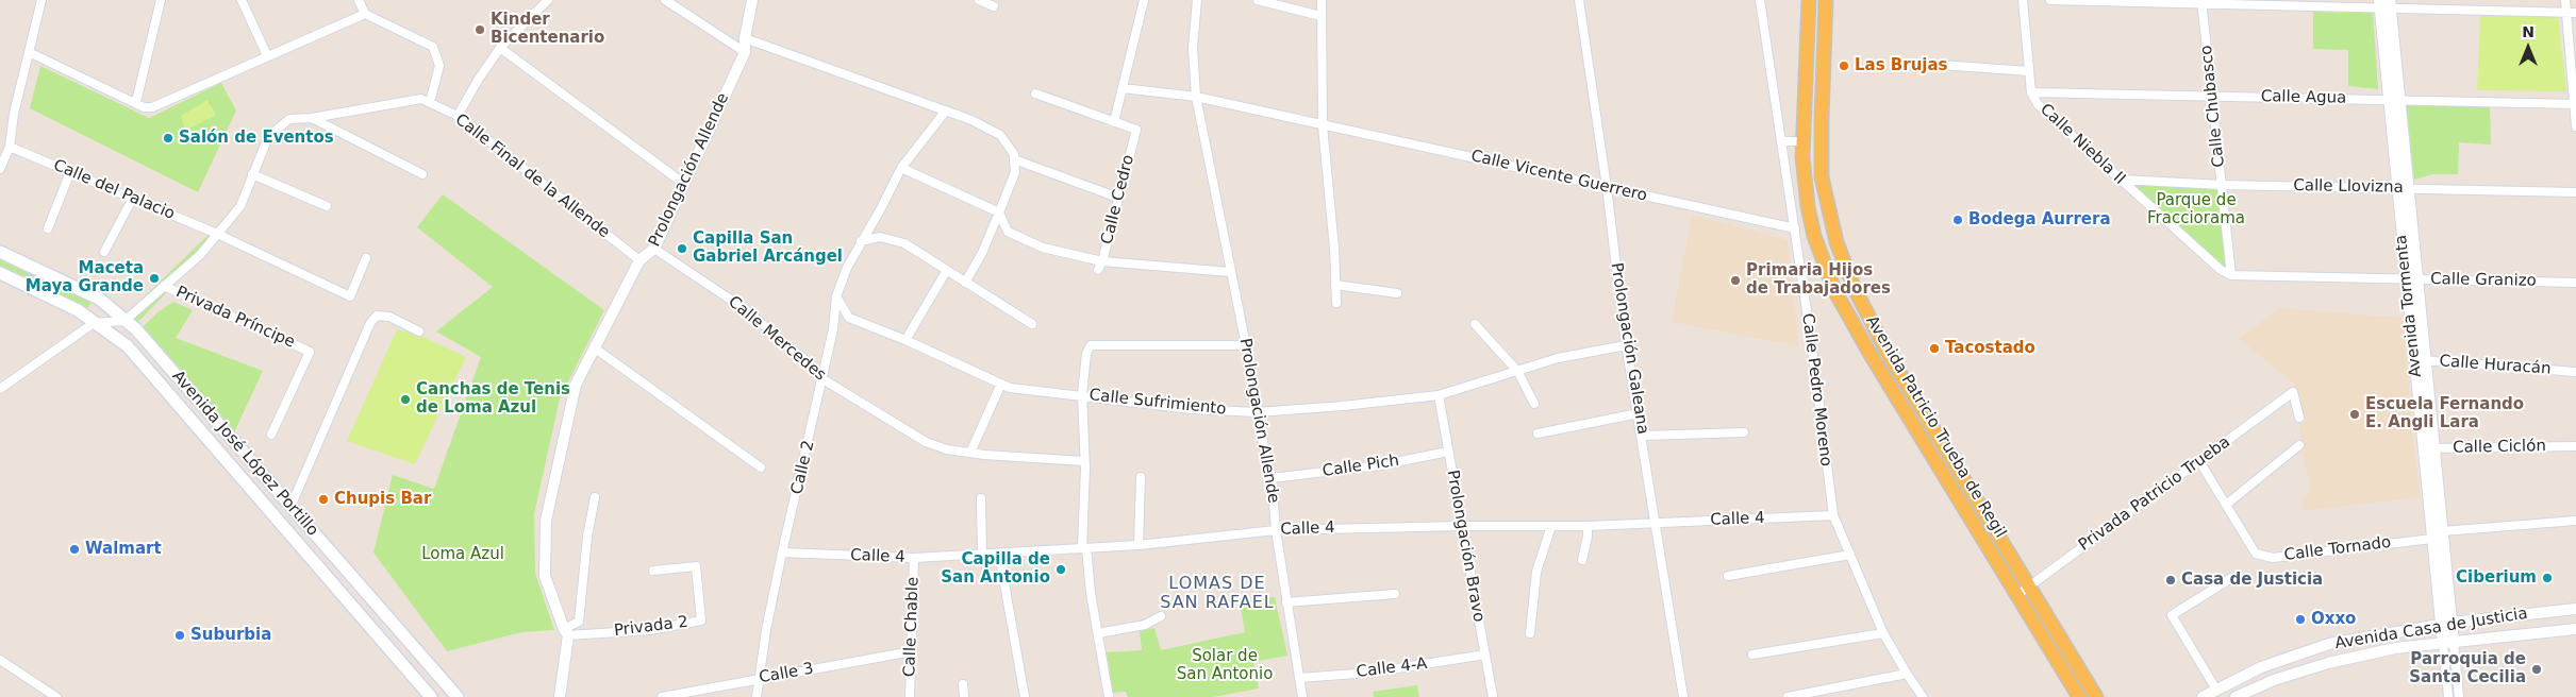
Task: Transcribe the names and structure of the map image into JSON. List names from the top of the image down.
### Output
{
  "streets": {
    "main road": ["Avenida Patricio Trueba de Regil", "Avenida José López Portillo"],
    "street": [
      "Calle Agua",
      "Calle Chubasco",
      "Calle Niebla II",
      "Prolongación Allende",
      "Calle Final de la Allende",
      "Calle Vicente Guerrero",
      "Calle Llovizna",
      "Calle del Palacio",
      "Calle Cedro",
      "Calle Granizo",
      "Avenida Tormenta",
      "Privada Príncipe",
      "Calle Mercedes",
      "Prolongación Galeana",
      "Calle Huracán",
      "Calle Pedro Moreno",
      "Calle Sufrimiento",
      "Calle Ciclón",
      "Calle Pich",
      "Calle 2",
      "Privada Patricio Trueba",
      "Calle 4",
      "Prolongación Bravo",
      "Calle Tornado",
      "Privada 2",
      "Calle Chable",
      "Avenida Casa de Justicia",
      "Calle 4-A",
      "Calle 3"
    ]
  },
  "crossings": [
    ["Calle Agua", "Calle Chubasco"],
    ["Calle Agua", "Calle Niebla II"],
    ["Calle Agua", "Avenida Tormenta"],
    ["Calle Chubasco", "Calle Niebla II"],
    ["Calle Chubasco", "Calle Llovizna"],
    ["Calle Chubasco", "Calle Granizo"],
    ["Calle Niebla II", "Calle Llovizna"],
    ["Calle Niebla II", "Calle Granizo"],
    ["Prolongación Allende", "Calle Final de la Allende"],
    ["Prolongación Allende", "Calle Vicente Guerrero"],
    ["Prolongación Allende", "Calle Mercedes"],
    ["Prolongación Allende", "Calle Sufrimiento"],
    ["Prolongación Allende", "Calle Pich"],
    ["Prolongación Allende", "Calle 4"],
    ["Prolongación Allende", "Privada 2"],
    ["Prolongación Allende", "Calle 4-A"],
    ["Calle Vicente Guerrero", "Prolongación Galeana"],
    ["Calle Vicente Guerrero", "Calle Pedro Moreno"],
    ["Calle Llovizna", "Avenida Tormenta"],
    ["Calle Granizo", "Avenida Tormenta"],
    ["Avenida Tormenta", "Calle Huracán"],
    ["Avenida Tormenta", "Calle Ciclón"],
    ["Avenida Tormenta", "Calle Tornado"],
    ["Avenida Tormenta", "Avenida Casa de Justicia"],
    ["Calle Mercedes", "Calle 2"],
    ["Prolongación Galeana", "Calle Sufrimiento"],
    ["Prolongación Galeana", "Calle 4"],
    ["Calle Pedro Moreno", "Calle 4"],
    ["Calle Sufrimiento", "Calle 2"],
    ["Calle Sufrimiento", "Prolongación Bravo"],
    ["Avenida Patricio Trueba de Regil", "Privada Patricio Trueba"],
    ["Calle Pich", "Prolongación Bravo"],
    ["Calle 2", "Calle 4"],
    ["Calle 2", "Calle 3"],
    ["Privada Patricio Trueba", "Calle Tornado"],
    ["Calle 4", "Prolongación Bravo"],
    ["Calle 4", "Calle Chable"],
    ["Prolongación Bravo", "Calle 4-A"],
    ["Calle Chable", "Calle 3"]
  ],
  "districts": ["LOMAS DE SAN RAFAEL"],
  "parks": ["Parque de Fracciorama", "Loma Azul", "Solar de San Antonio"],
  "places": [
    "Kinder Bicentenario",
    "Las Brujas",
    "Salón de Eventos",
    "Bodega Aurrera",
    "Capilla San Gabriel Arcángel",
    "Maceta Maya Grande",
    "Primaria Hijos de Trabajadores",
    "Tacostado",
    "Canchas de Tenis de Loma Azul",
    "Escuela Fernando E. Angli Lara",
    "Chupis Bar",
    "Walmart",
    "Capilla de San Antonio",
    "Ciberium",
    "Casa de Justicia",
    "Oxxo",
    "Suburbia",
    "Parroquia de Santa Cecilia"
  ],
  "north": "top"
}
